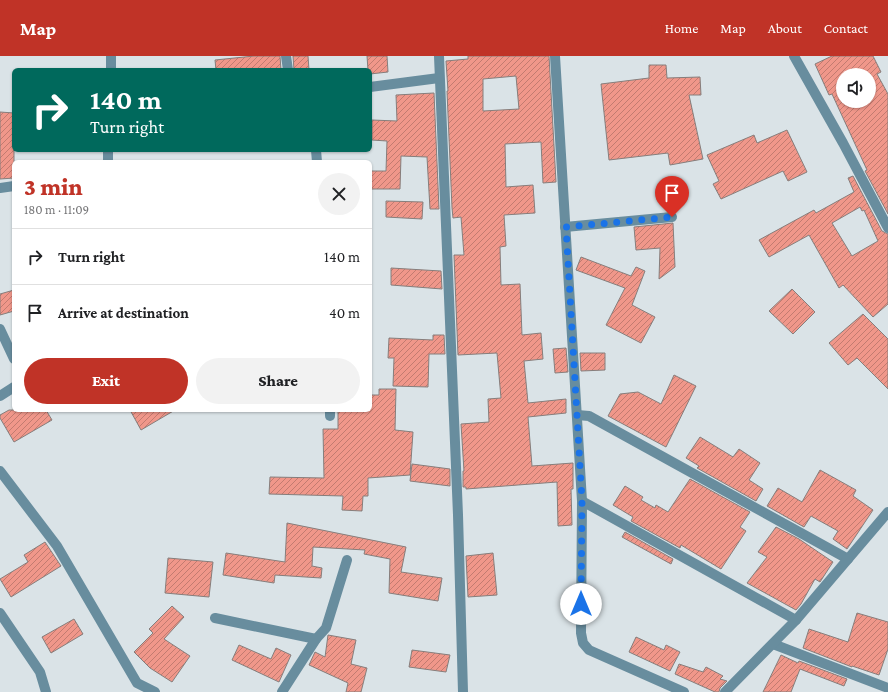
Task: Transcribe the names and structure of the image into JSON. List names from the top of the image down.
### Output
{
  "page": {
    "header": "Map",
    "nav": [
      "Home",
      "Map",
      "About",
      "Contact"
    ],
    "turn": ["140 m", "Turn right"],
    "heading": ["3 min", "180 m · 11:09"],
    "list": [
      {
        "name": "Turn right",
        "value": "140 m"
      },
      {
        "name": "Arrive at destination",
        "value": "40 m"
      }
    ],
    "buttons": ["Exit", "Share"]
  }
}
